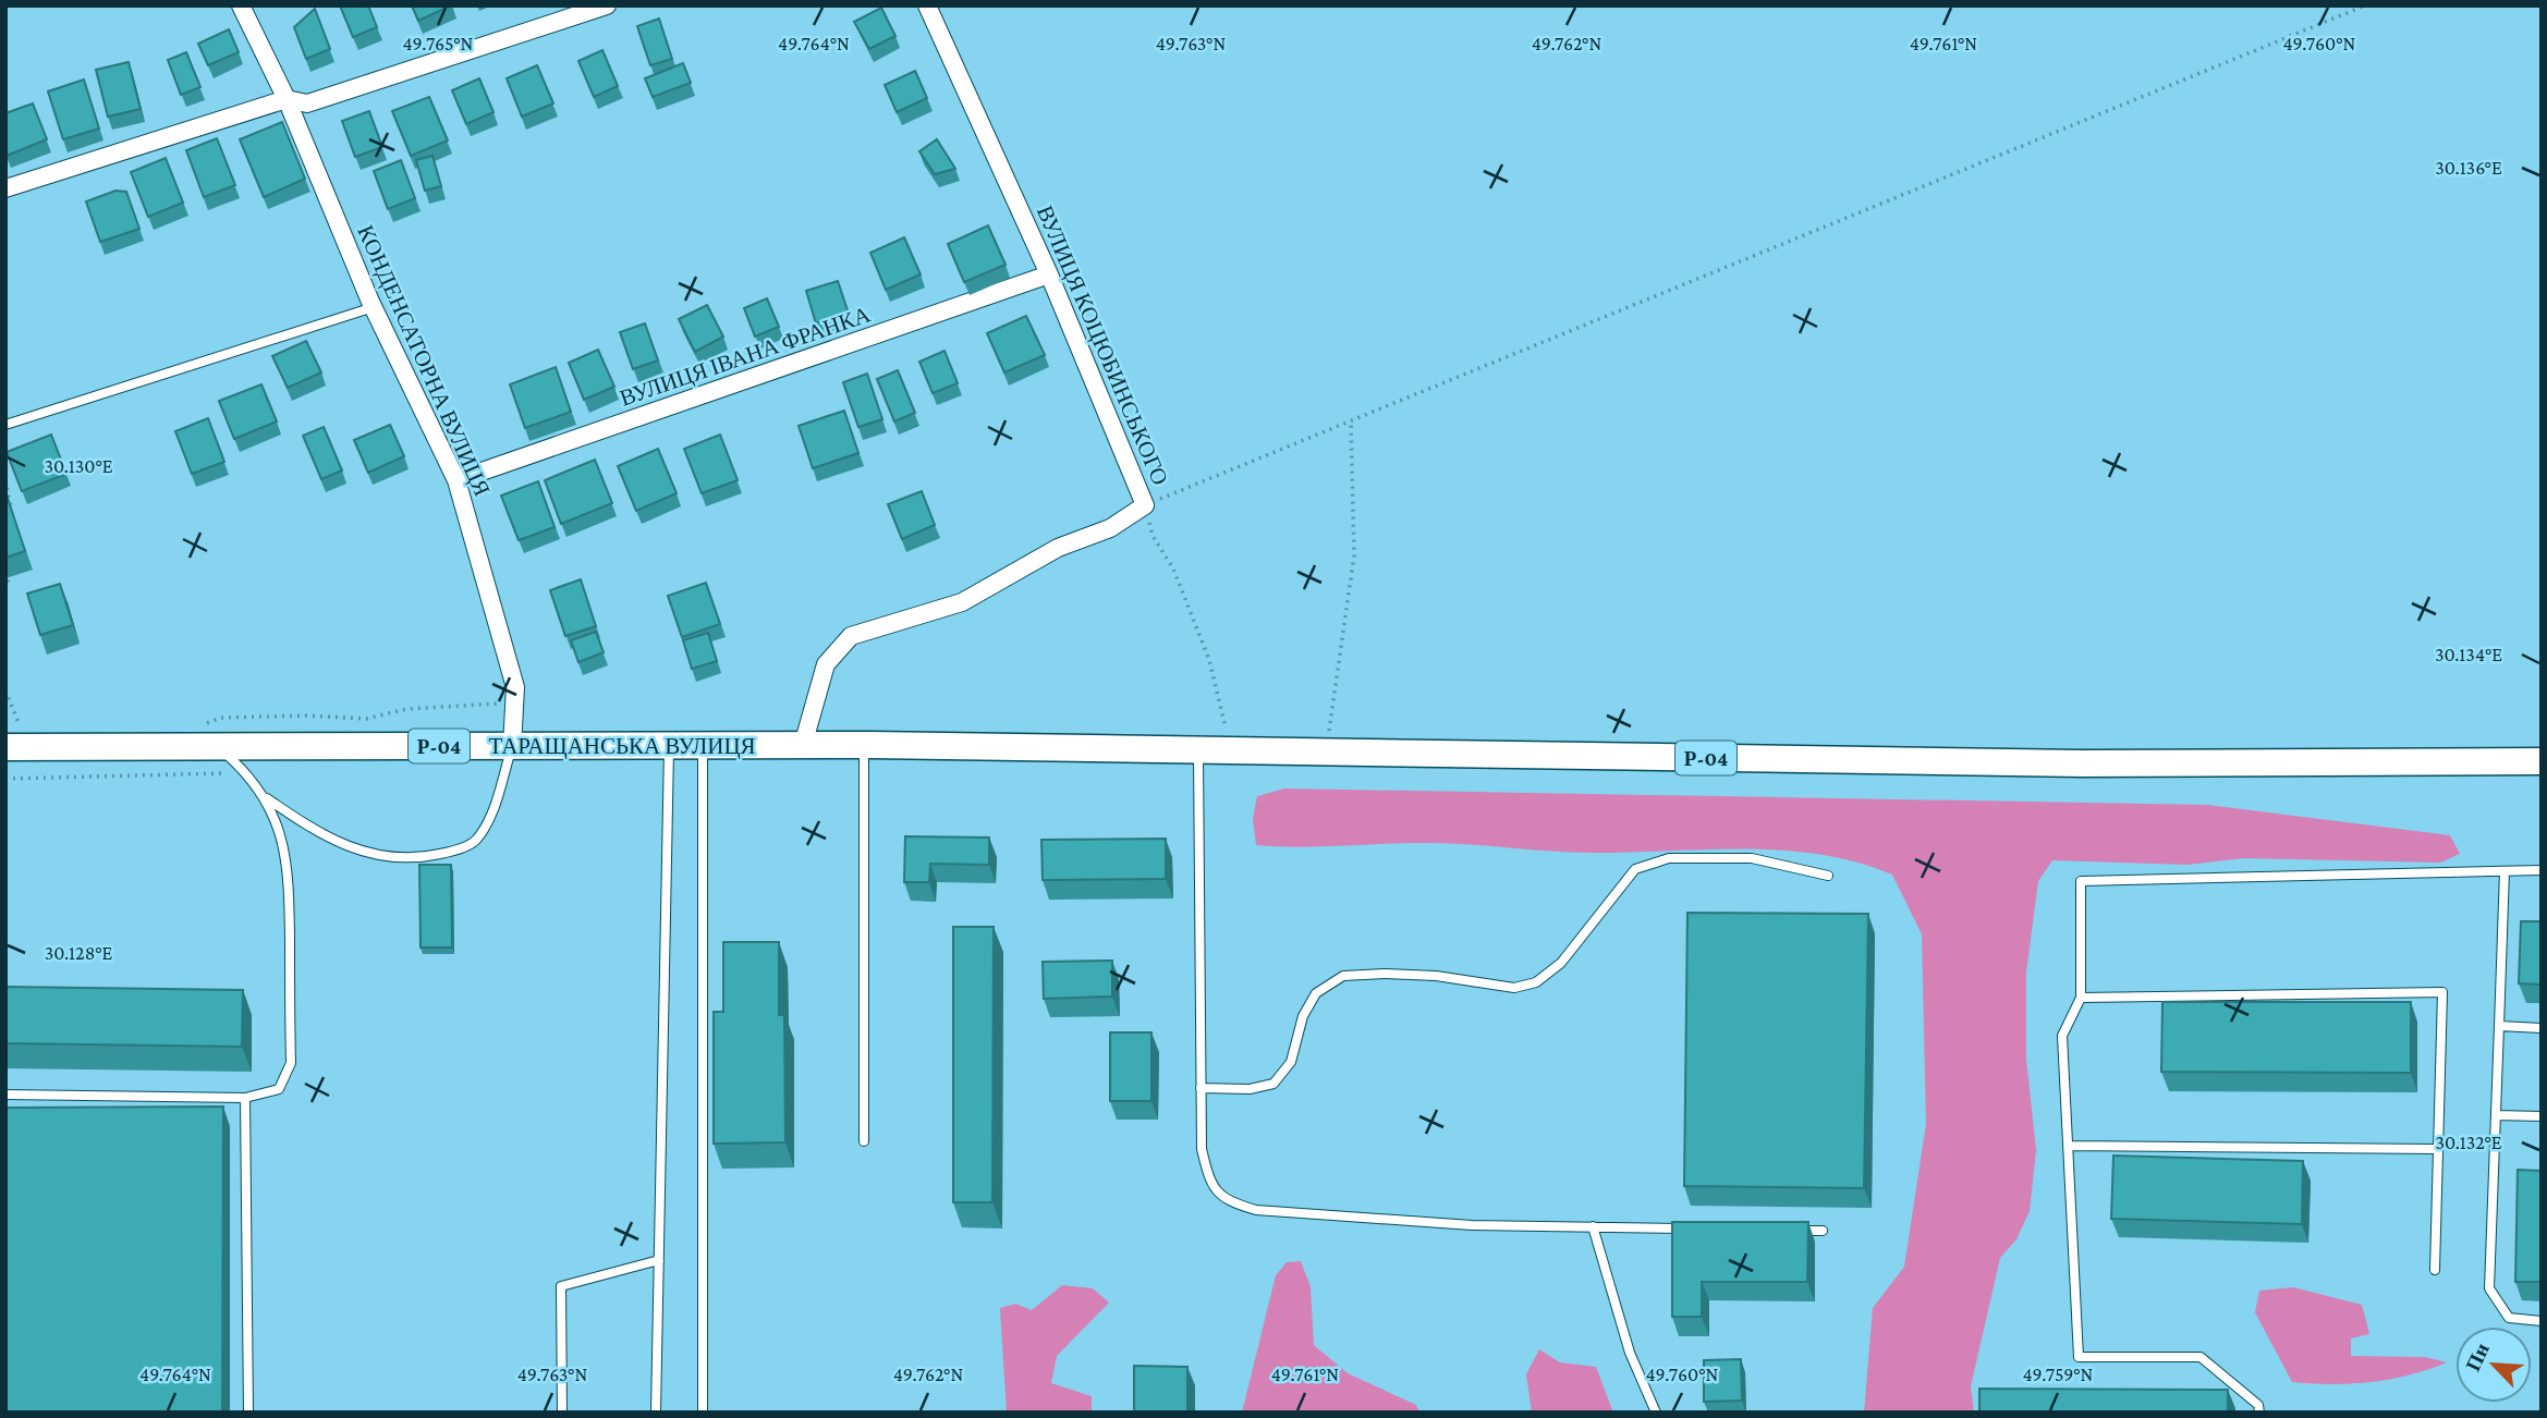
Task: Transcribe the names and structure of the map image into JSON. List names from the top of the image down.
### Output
{
  "streets": {
    "main road": ["Р-04", "ТАРАЩАНСЬКА ВУЛИЦЯ"],
    "street": ["ВУЛИЦЯ КОЦЮБИНСЬКОГО", "ВУЛИЦЯ ІВАНА ФРАНКА", "КОНДЕНСАТОРНА ВУЛИЦЯ"]
  },
  "crossings": [
    ["ВУЛИЦЯ КОЦЮБИНСЬКОГО", "ВУЛИЦЯ ІВАНА ФРАНКА"],
    ["ВУЛИЦЯ КОЦЮБИНСЬКОГО", "ТАРАЩАНСЬКА ВУЛИЦЯ"],
    ["ВУЛИЦЯ ІВАНА ФРАНКА", "КОНДЕНСАТОРНА ВУЛИЦЯ"],
    ["КОНДЕНСАТОРНА ВУЛИЦЯ", "ТАРАЩАНСЬКА ВУЛИЦЯ"],
    ["Р-04", "ТАРАЩАНСЬКА ВУЛИЦЯ"]
  ],
  "north": "top left",
  "coordinates": [
    "49.765°N",
    "49.764°N",
    "49.763°N",
    "49.762°N",
    "49.761°N",
    "49.760°N",
    "30.136°E",
    "30.130°E",
    "30.134°E",
    "30.128°E",
    "30.132°E",
    "49.759°N"
  ]
}
